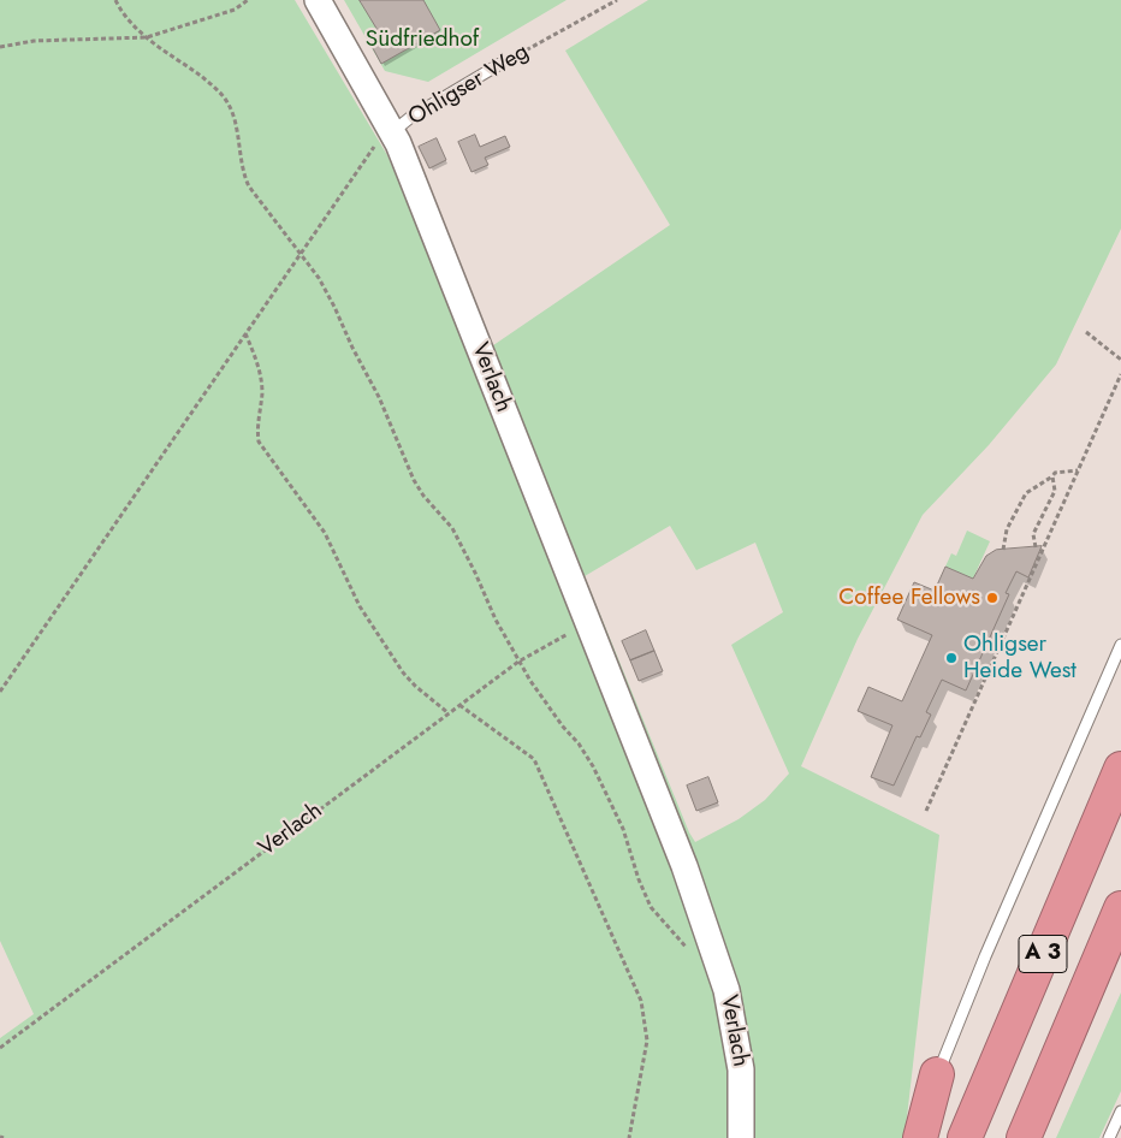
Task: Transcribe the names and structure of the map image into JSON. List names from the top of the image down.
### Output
{
  "streets": {
    "highway": ["A 3"],
    "street": ["Ohligser Weg", "Verlach"]
  },
  "crossings": [
    ["Ohligser Weg", "Verlach"]
  ],
  "parks": ["Südfriedhof"],
  "places": ["Coffee Fellows", "Ohligser Heide West"]
}
